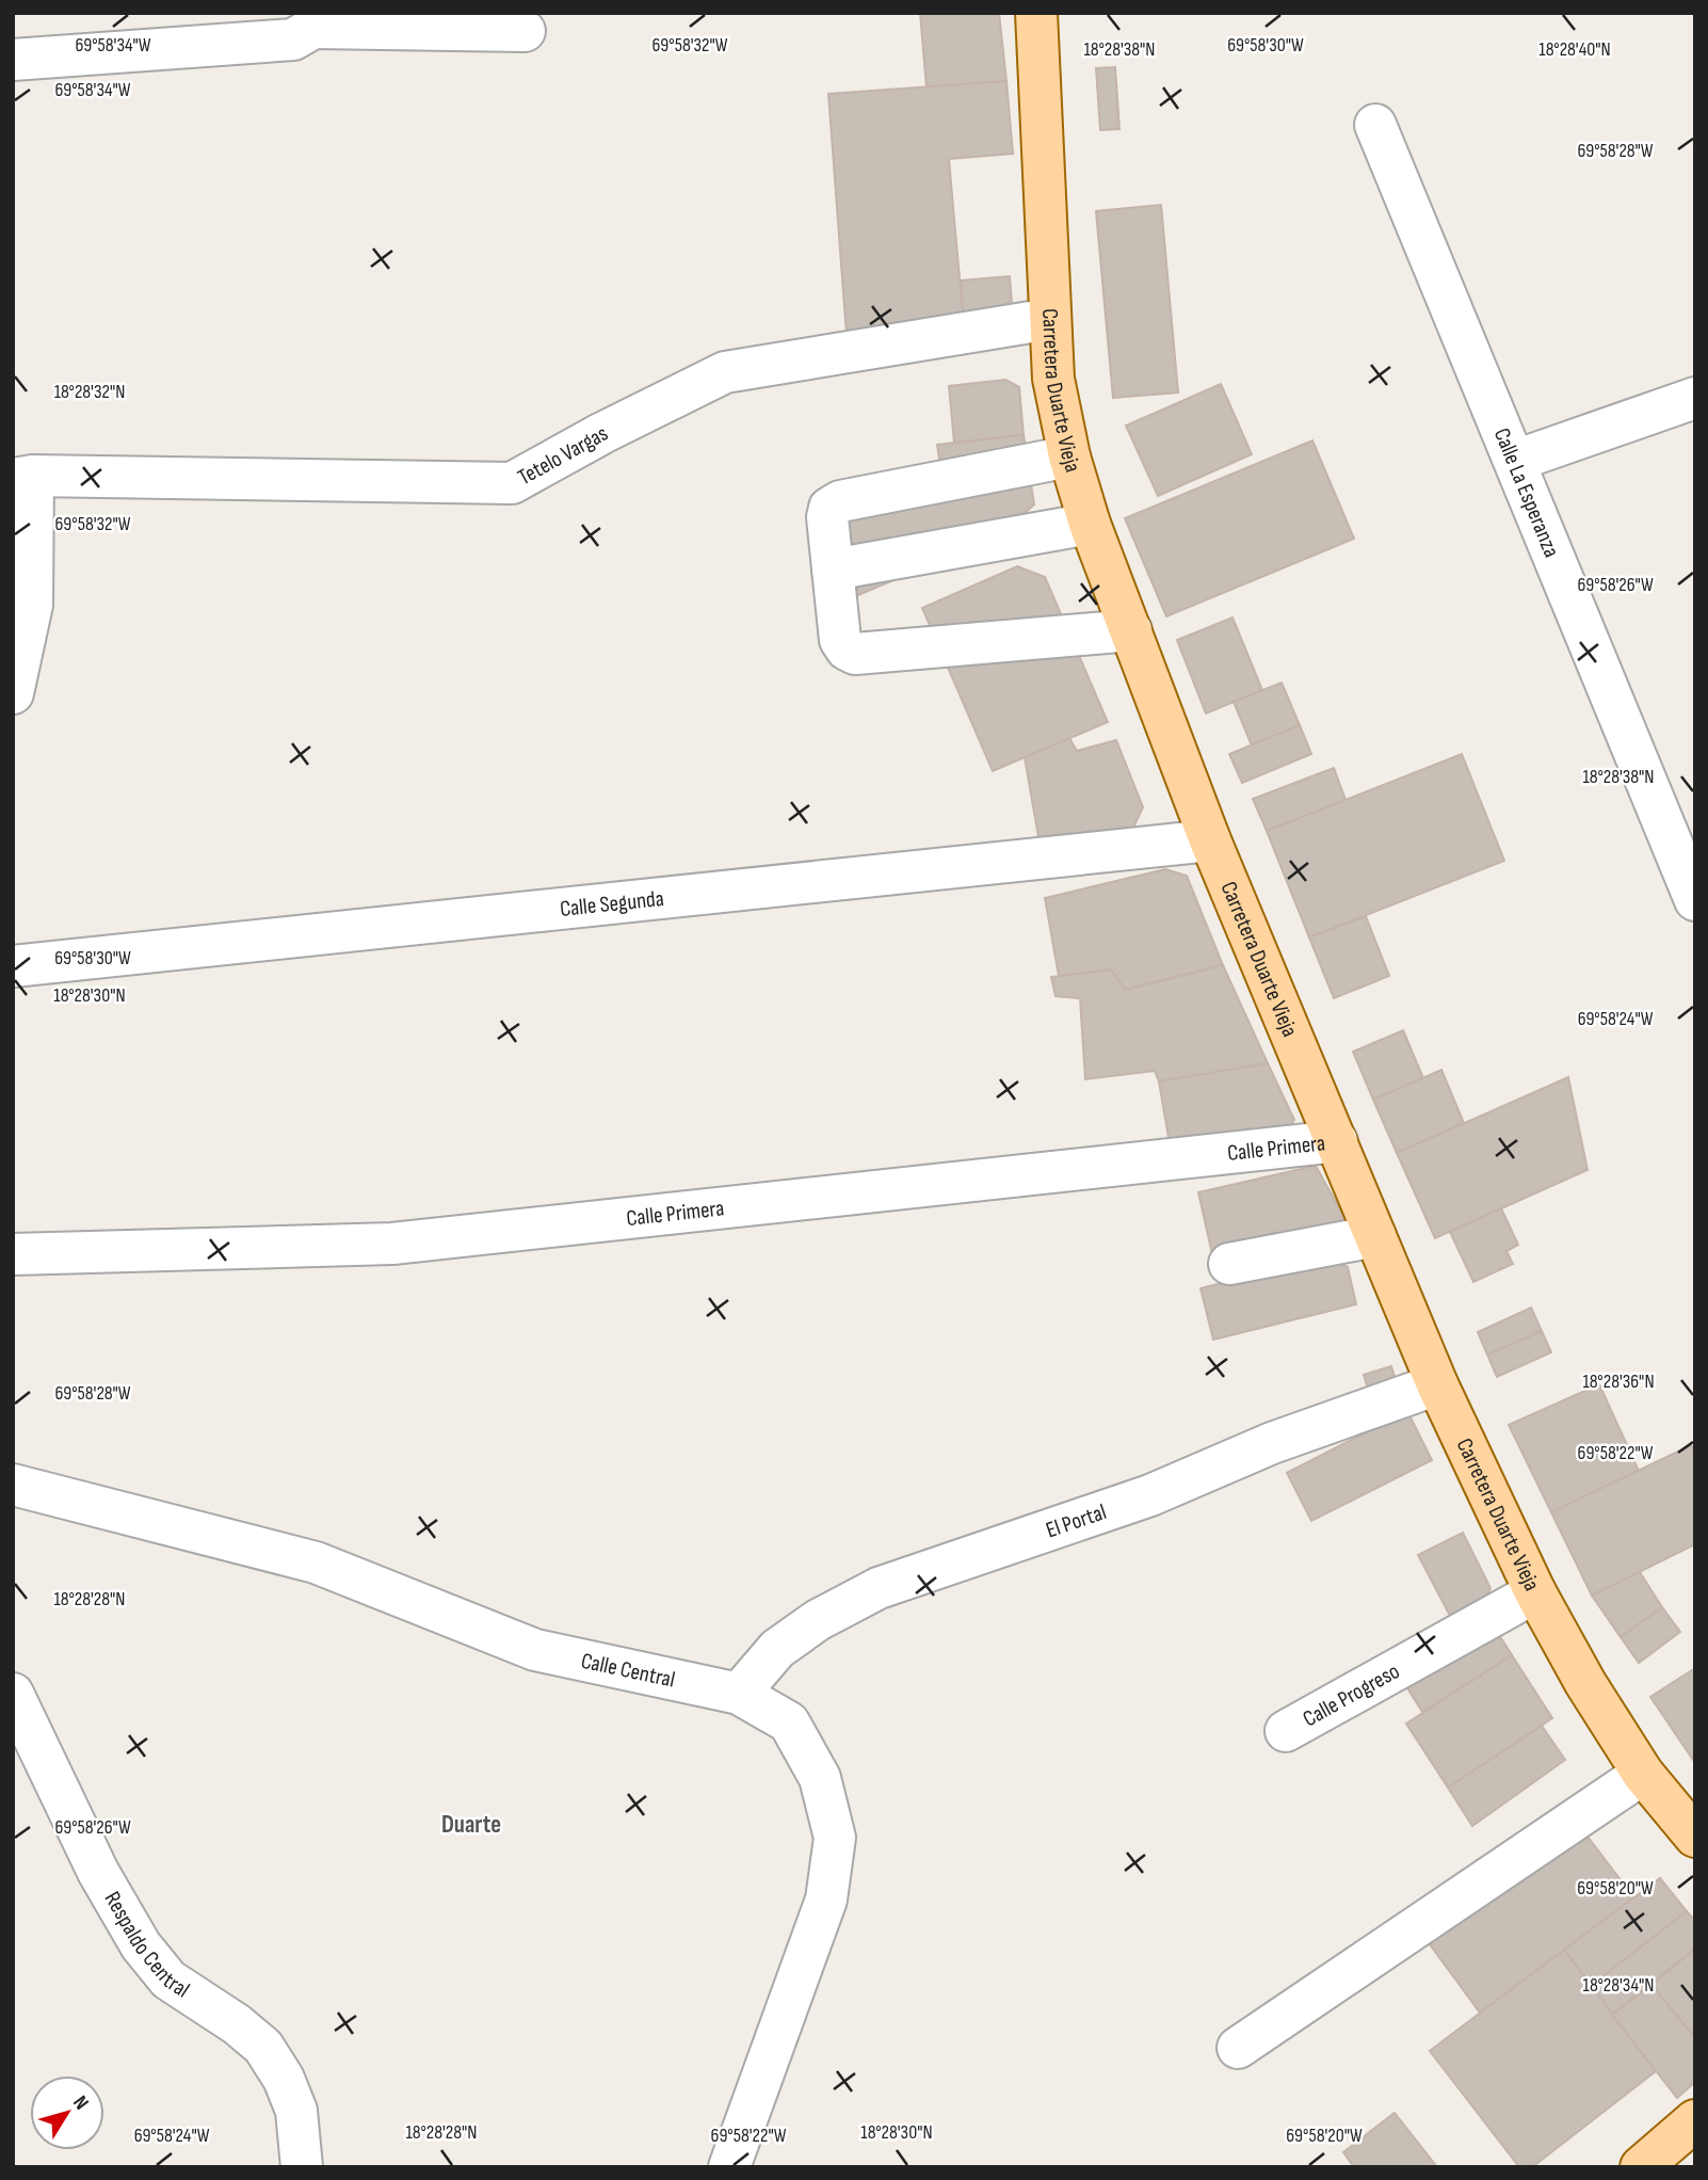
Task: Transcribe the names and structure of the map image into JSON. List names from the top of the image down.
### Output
{
  "streets": {
    "main road": ["Carretera Duarte Vieja"],
    "street": [
      "Tetelo Vargas",
      "Calle La Esperanza",
      "Calle Segunda",
      "Calle Primera",
      "El Portal",
      "Calle Central",
      "Calle Progreso",
      "Respaldo Central"
    ]
  },
  "crossings": [
    ["Carretera Duarte Vieja", "Tetelo Vargas"],
    ["Carretera Duarte Vieja", "Calle Segunda"],
    ["Carretera Duarte Vieja", "Calle Primera"],
    ["Carretera Duarte Vieja", "El Portal"],
    ["Carretera Duarte Vieja", "Calle Progreso"],
    ["El Portal", "Calle Central"]
  ],
  "districts": ["Duarte"],
  "north": "top right",
  "coordinates": [
    "69°58'32\"W",
    "69°58'30\"W",
    "69°58'34\"W",
    "18°28'38\"N",
    "18°28'40\"N",
    "69°58'28\"W",
    "18°28'32\"N",
    "69°58'26\"W",
    "18°28'30\"N",
    "69°58'24\"W",
    "18°28'36\"N",
    "69°58'22\"W",
    "18°28'28\"N",
    "69°58'20\"W",
    "18°28'34\"N"
  ]
}
